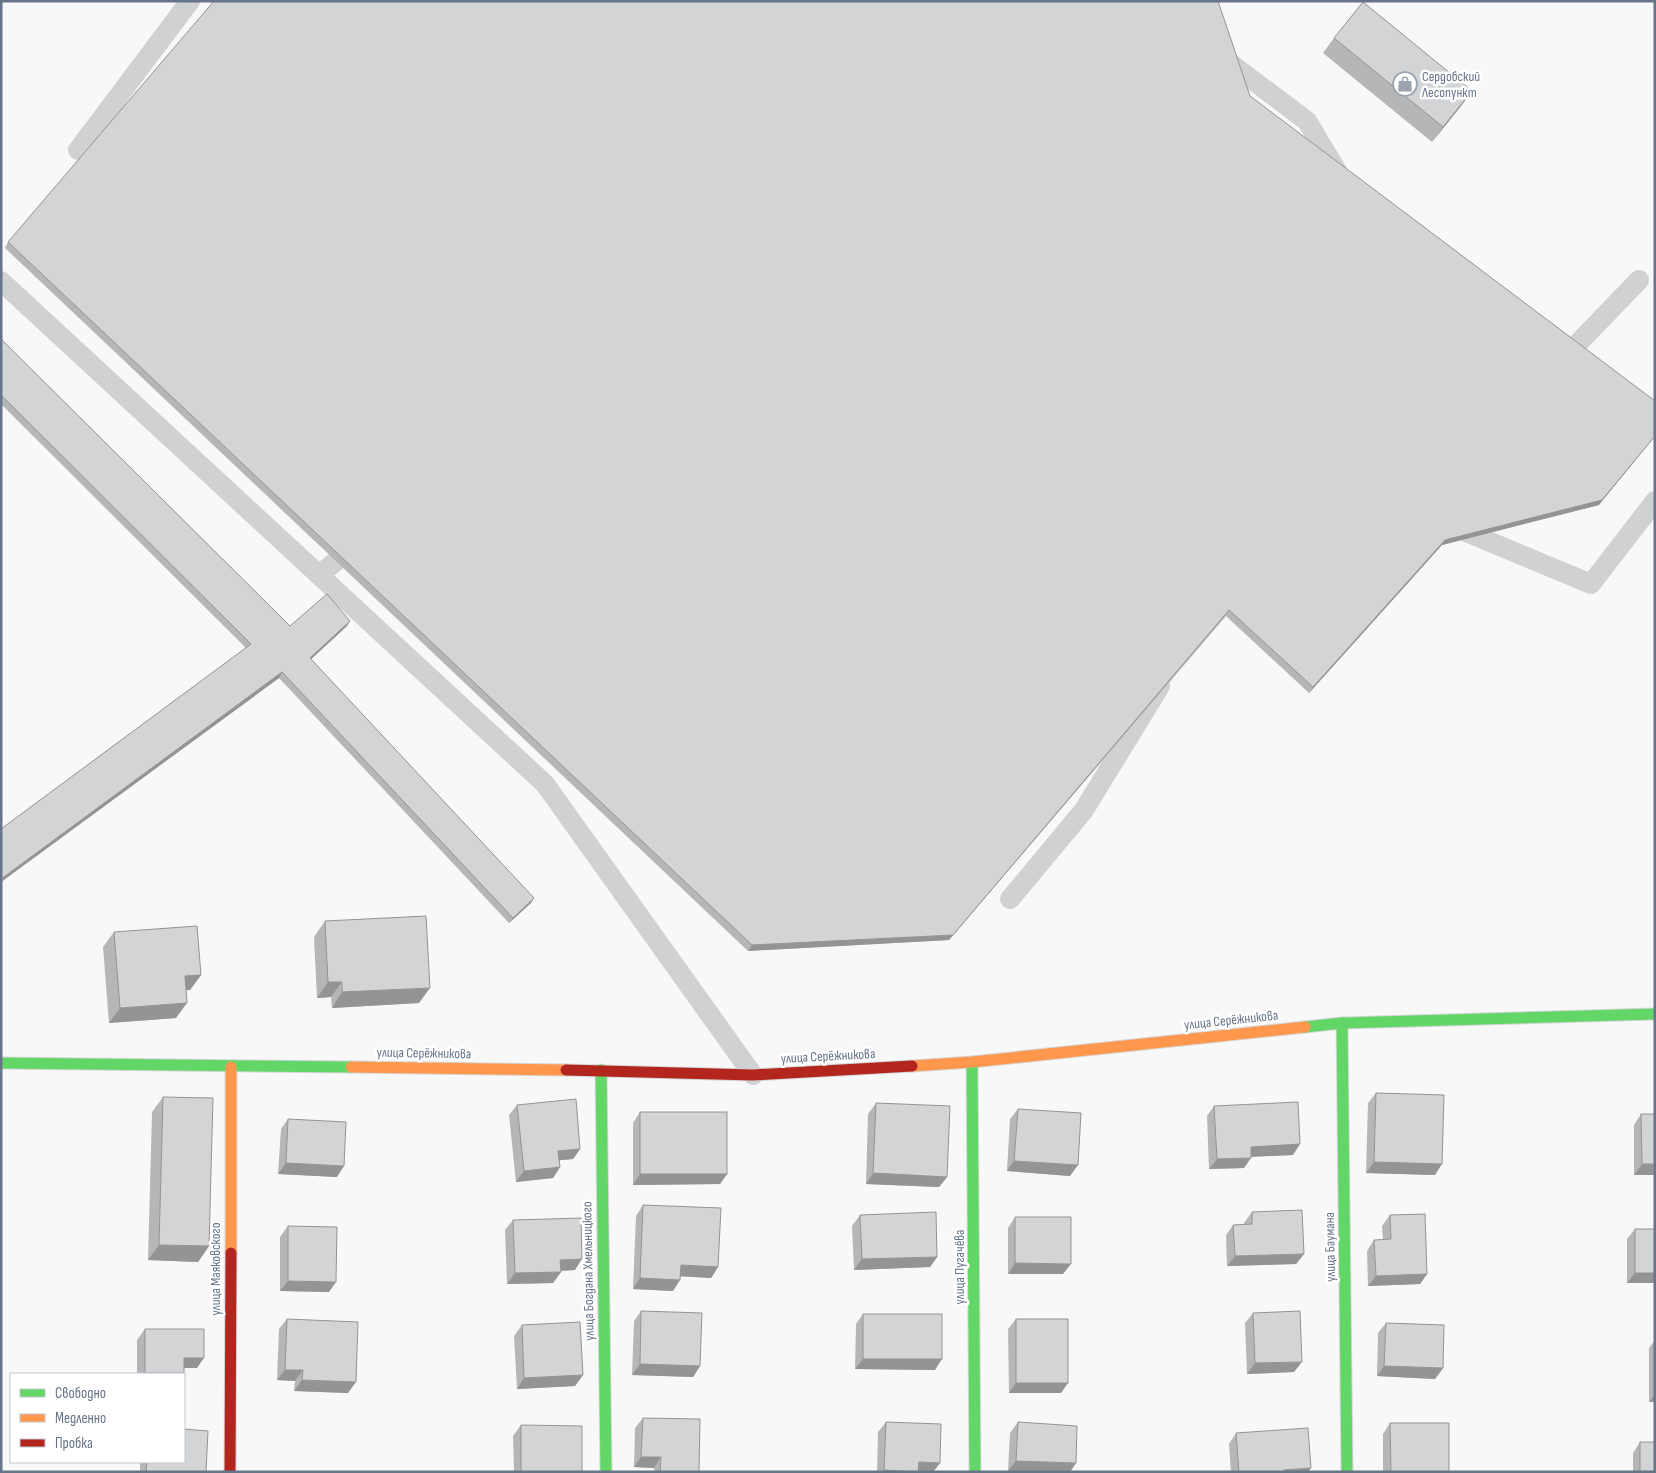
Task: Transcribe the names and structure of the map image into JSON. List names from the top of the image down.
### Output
{
  "streets": {
    "street": [
      "улица Серёжникова",
      "улица Баумана",
      "улица Пугачёва",
      "улица Маяковского",
      "улица Богдана Хмельницкого"
    ]
  },
  "crossings": [
    ["улица Серёжникова", "улица Баумана"],
    ["улица Серёжникова", "улица Пугачёва"],
    ["улица Серёжникова", "улица Маяковского"],
    ["улица Серёжникова", "улица Богдана Хмельницкого"]
  ],
  "places": {
    "shop": ["Сердобский Лесопункт"]
  },
  "legend": ["Свободно", "Медленно", "Пробка"]
}
